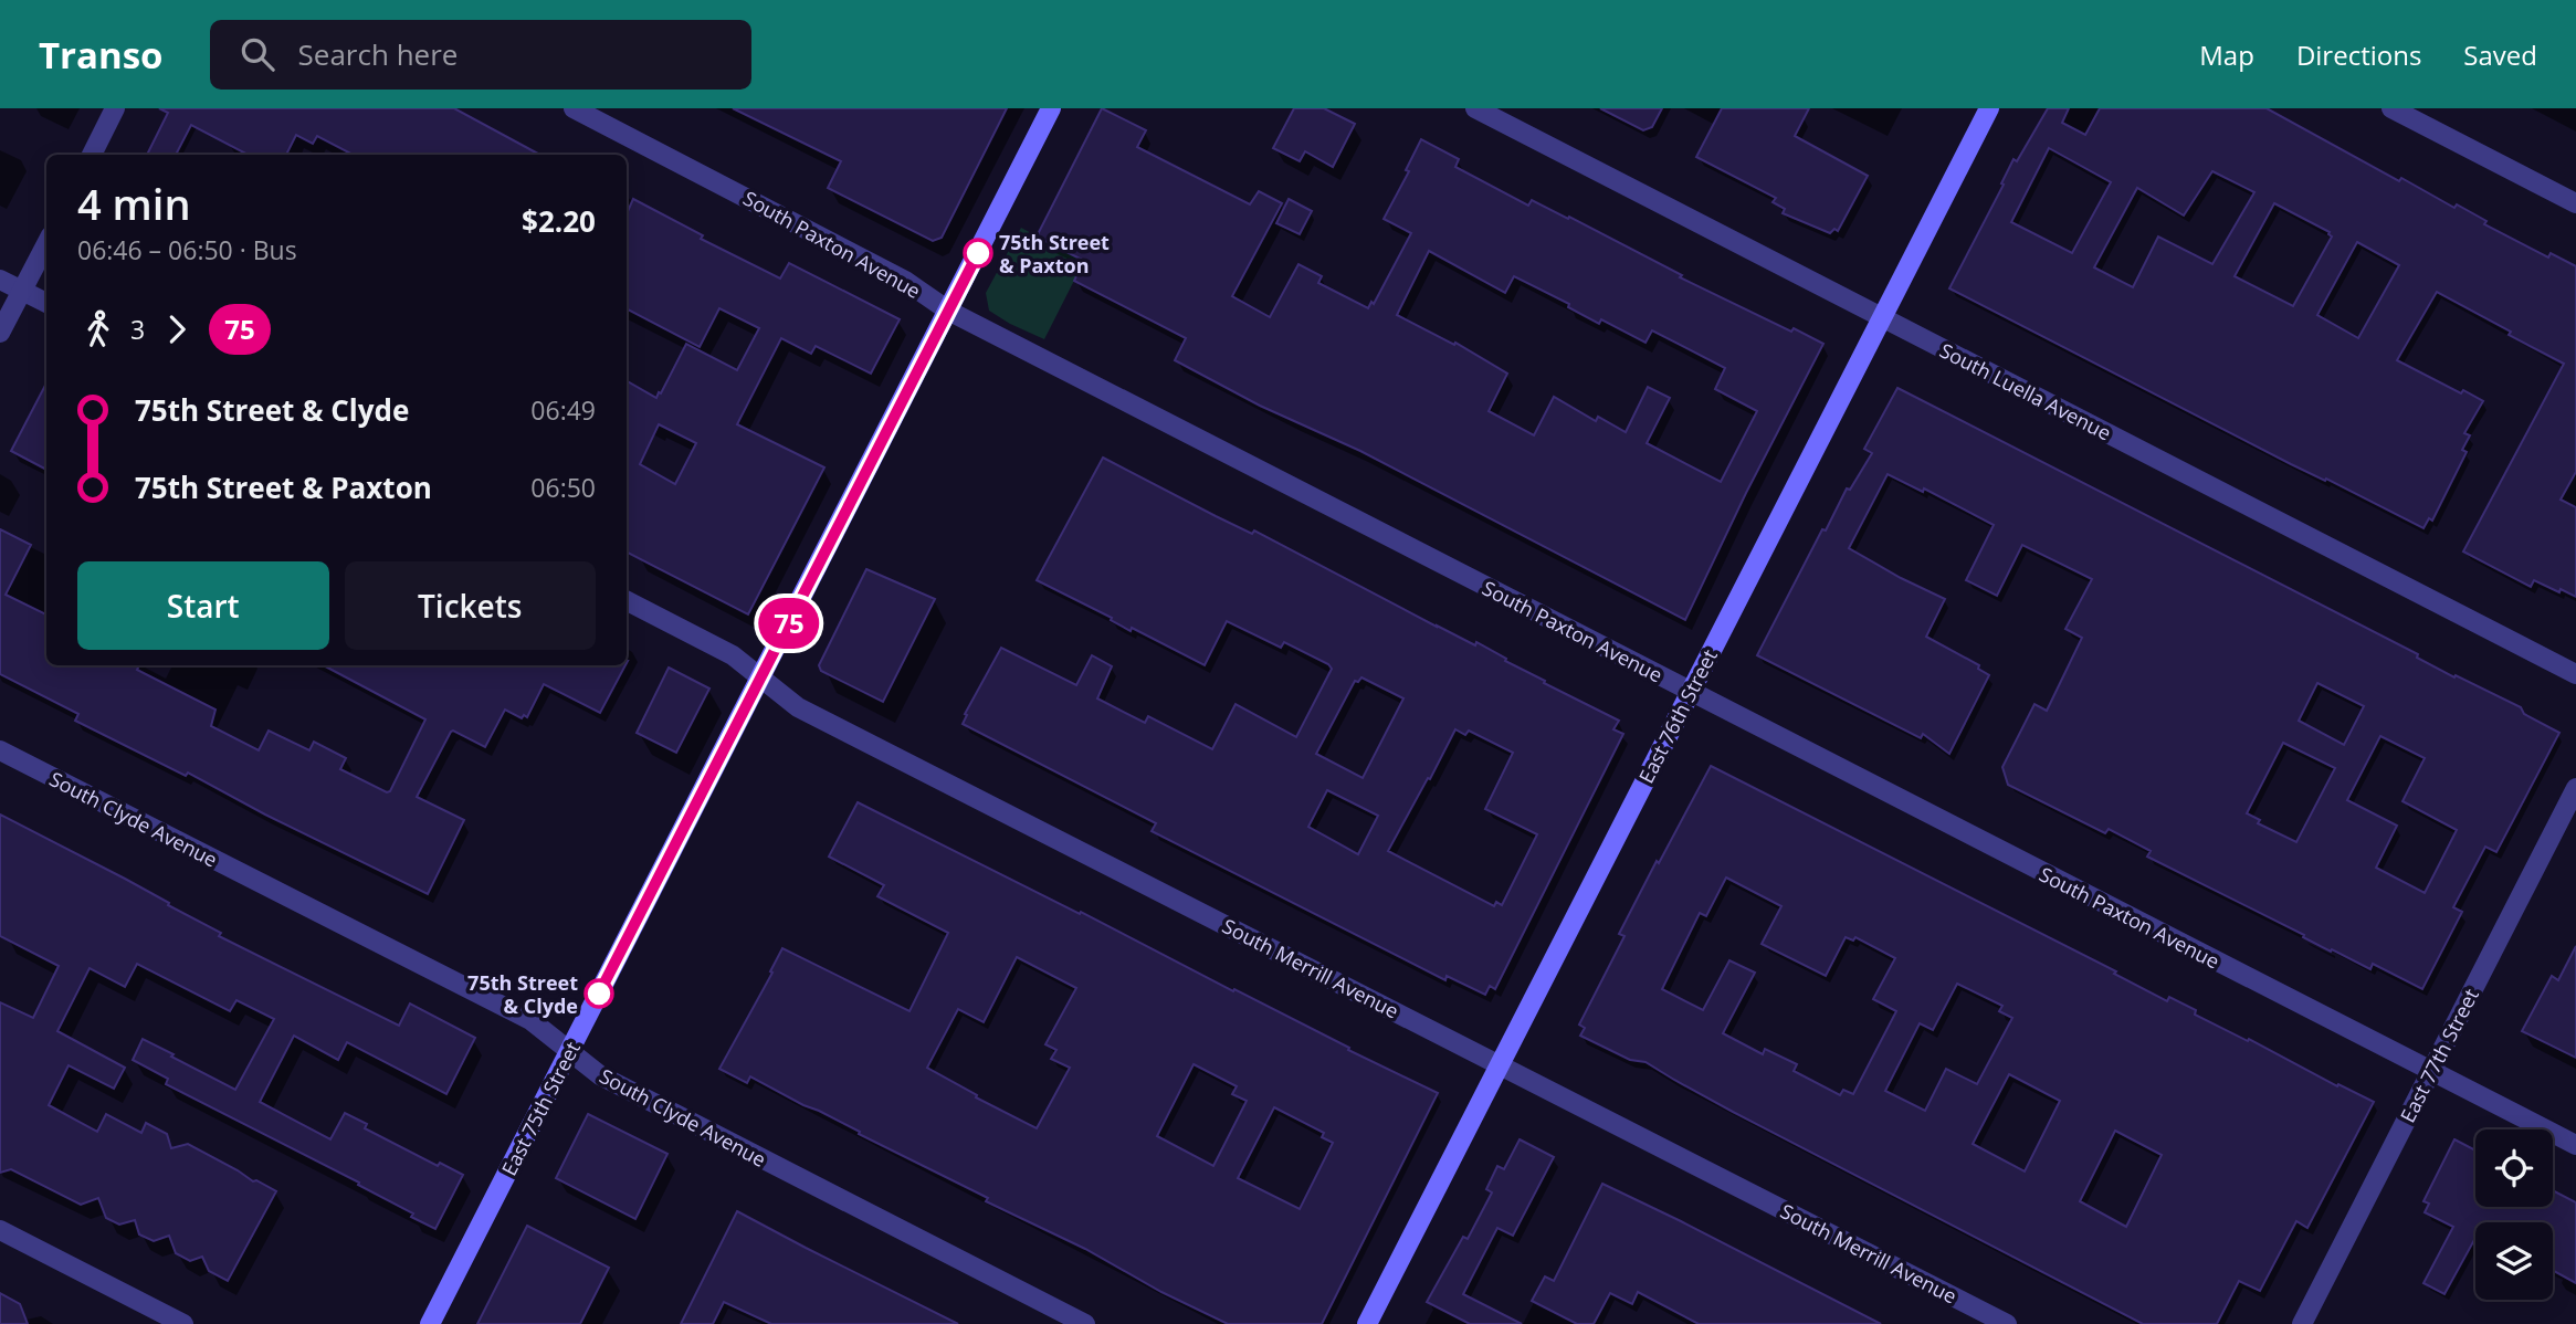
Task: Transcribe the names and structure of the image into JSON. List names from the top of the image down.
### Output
{
  "streets": {
    "street": [
      "South Paxton Avenue",
      "South Luella Avenue",
      "East 76th Street",
      "South Clyde Avenue",
      "South Merrill Avenue",
      "East 77th Street",
      "East 75th Street"
    ]
  },
  "crossings": [
    ["South Paxton Avenue", "East 76th Street"],
    ["South Paxton Avenue", "East 77th Street"],
    ["South Paxton Avenue", "East 75th Street"],
    ["South Luella Avenue", "East 76th Street"],
    ["East 76th Street", "South Merrill Avenue"],
    ["South Clyde Avenue", "East 75th Street"],
    ["South Merrill Avenue", "East 75th Street"]
  ],
  "places": ["75th Street & Paxton", "75th Street & Clyde"],
  "lines": ["bus line 75"],
  "page": {
    "header": "Transo",
    "search": "Search here",
    "nav": ["Map", "Directions", "Saved"],
    "on_map": "75",
    "heading": ["4 min", "06:46 – 06:50 · Bus", "$2.20"],
    "legs": ["3", "75"],
    "list": [
      {
        "name": "75th Street & Clyde",
        "value": "06:49"
      },
      {
        "name": "75th Street & Paxton",
        "value": "06:50"
      }
    ],
    "buttons": ["Start", "Tickets"]
  }
}
